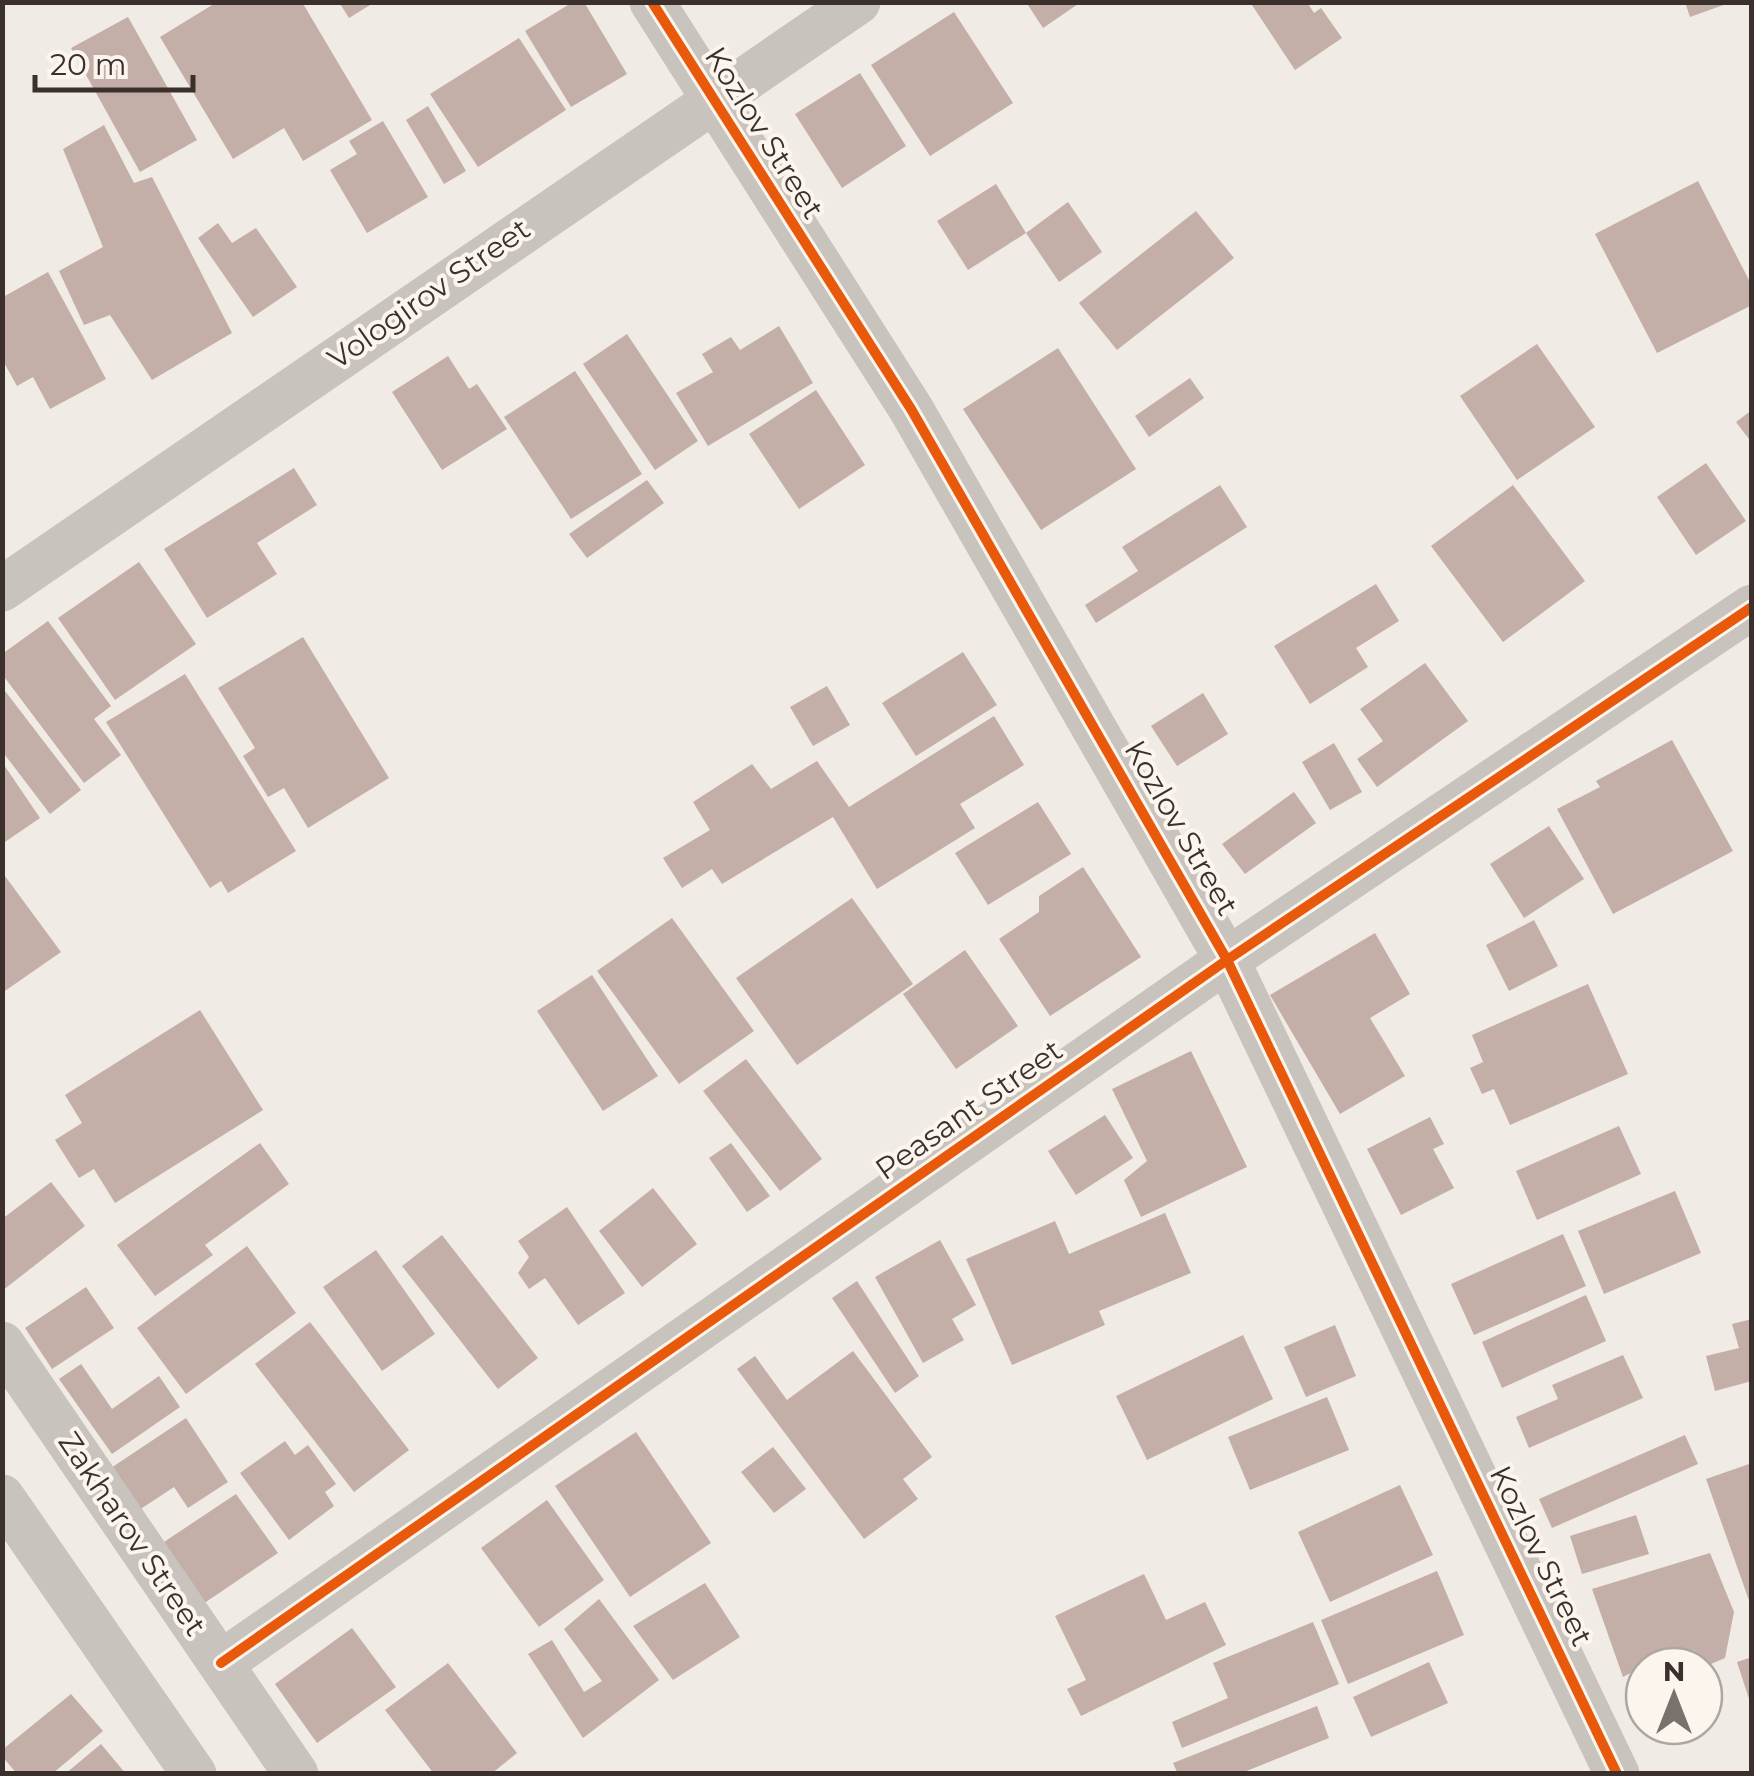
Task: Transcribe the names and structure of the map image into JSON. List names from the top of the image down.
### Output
{
  "streets": {
    "street": [
      "Kozlov Street",
      "Vologirov Street",
      "Peasant Street",
      "Zakharov Street"
    ]
  },
  "crossings": [
    ["Kozlov Street", "Vologirov Street"],
    ["Kozlov Street", "Peasant Street"],
    ["Peasant Street", "Zakharov Street"]
  ],
  "scale_bar": "20 m",
  "north": "top"
}
